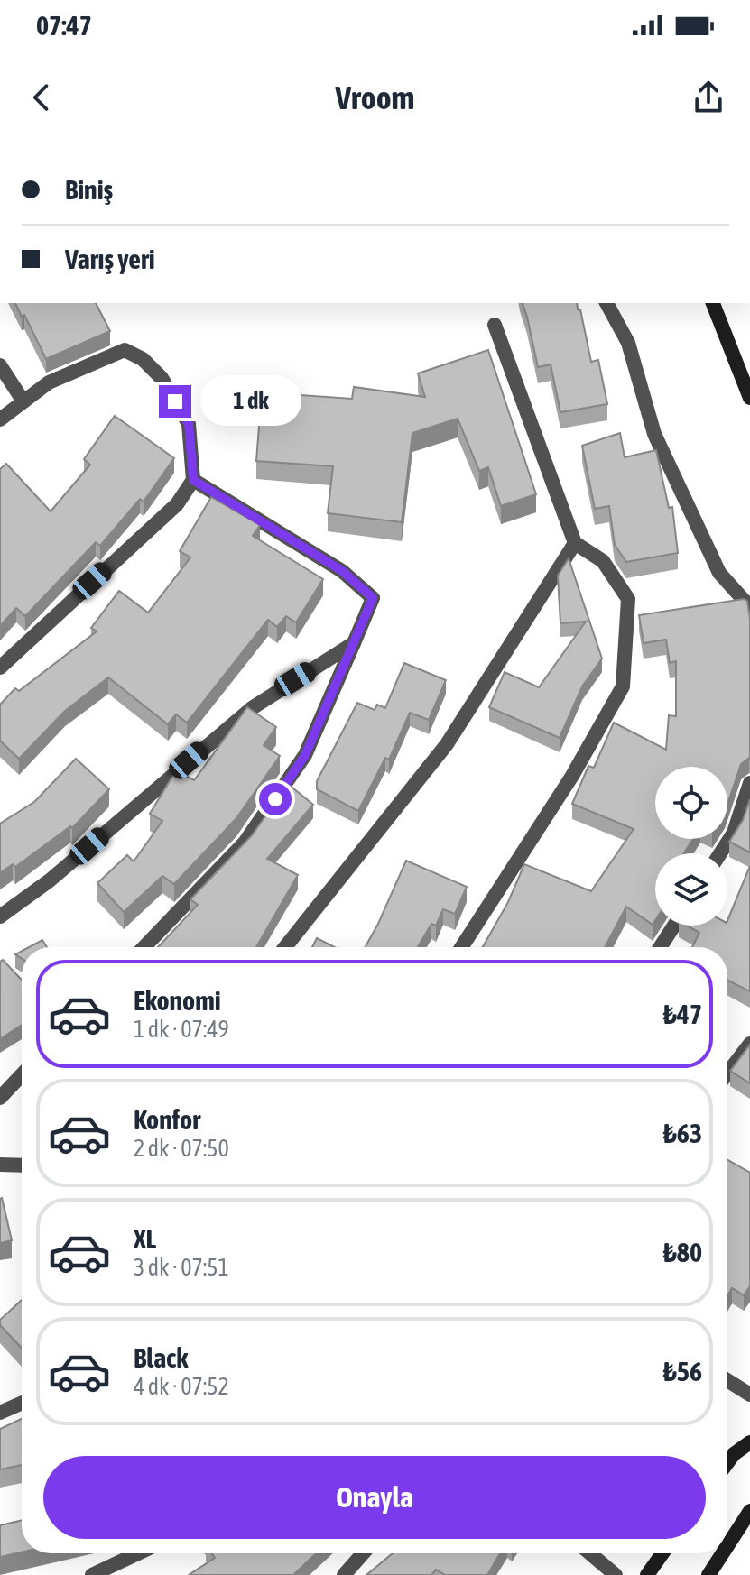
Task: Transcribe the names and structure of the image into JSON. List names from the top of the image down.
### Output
{
  "page": {
    "status": "07:47",
    "header": "Vroom",
    "banner": ["Biniş", "Varış yeri"],
    "bubble": "1 dk",
    "list": [
      {
        "name": "Ekonomi",
        "note": "1 dk · 07:49",
        "value": "₺47"
      },
      {
        "name": "Konfor",
        "note": "2 dk · 07:50",
        "value": "₺63"
      },
      {
        "name": "XL",
        "note": "3 dk · 07:51",
        "value": "₺80"
      },
      {
        "name": "Black",
        "note": "4 dk · 07:52",
        "value": "₺56"
      }
    ],
    "buttons": "Onayla"
  }
}
